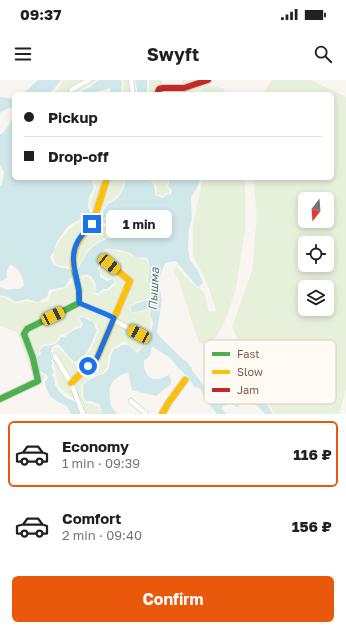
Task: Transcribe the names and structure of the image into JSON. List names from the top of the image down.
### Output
{
  "water": ["Пышма"],
  "legend": ["Fast", "Slow", "Jam"],
  "north": "bottom",
  "page": {
    "status": "09:37",
    "header": "Swyft",
    "banner": ["Pickup", "Drop-off"],
    "bubble": "1 min",
    "list": [
      {
        "name": "Economy",
        "note": "1 min · 09:39",
        "value": "116 ₽"
      },
      {
        "name": "Comfort",
        "note": "2 min · 09:40",
        "value": "156 ₽"
      }
    ],
    "buttons": "Confirm"
  }
}
